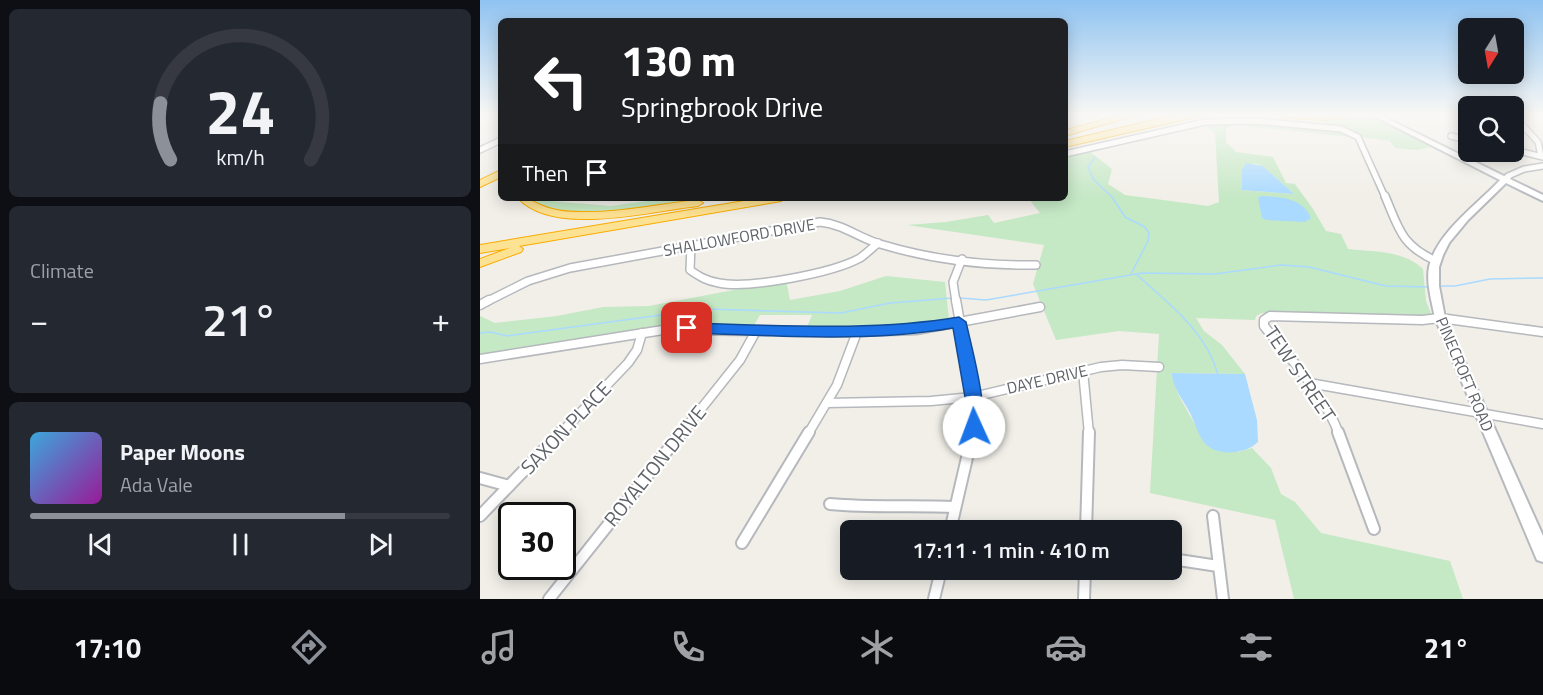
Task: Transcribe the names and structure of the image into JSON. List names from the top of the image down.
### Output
{
  "streets": {
    "street": [
      "SHALLOWFORD DRIVE",
      "TEW STREET",
      "PINECROFT ROAD",
      "DAYE DRIVE",
      "SAXON PLACE",
      "ROYALTON DRIVE"
    ]
  },
  "crossings": [
    ["TEW STREET", "PINECROFT ROAD"]
  ],
  "north": "bottom",
  "page": {
    "turn": ["130 m", "Springbrook Drive"],
    "then": "Then",
    "tile": "Climate",
    "heat": ["−", "21°", "+"],
    "song": ["Paper Moons", "Ada Vale"],
    "limit": "30",
    "trip": "17:11 · 1 min · 410 m",
    "tabs": ["17:10", "21°"],
    "gauge": ["24", "km/h"]
  }
}
